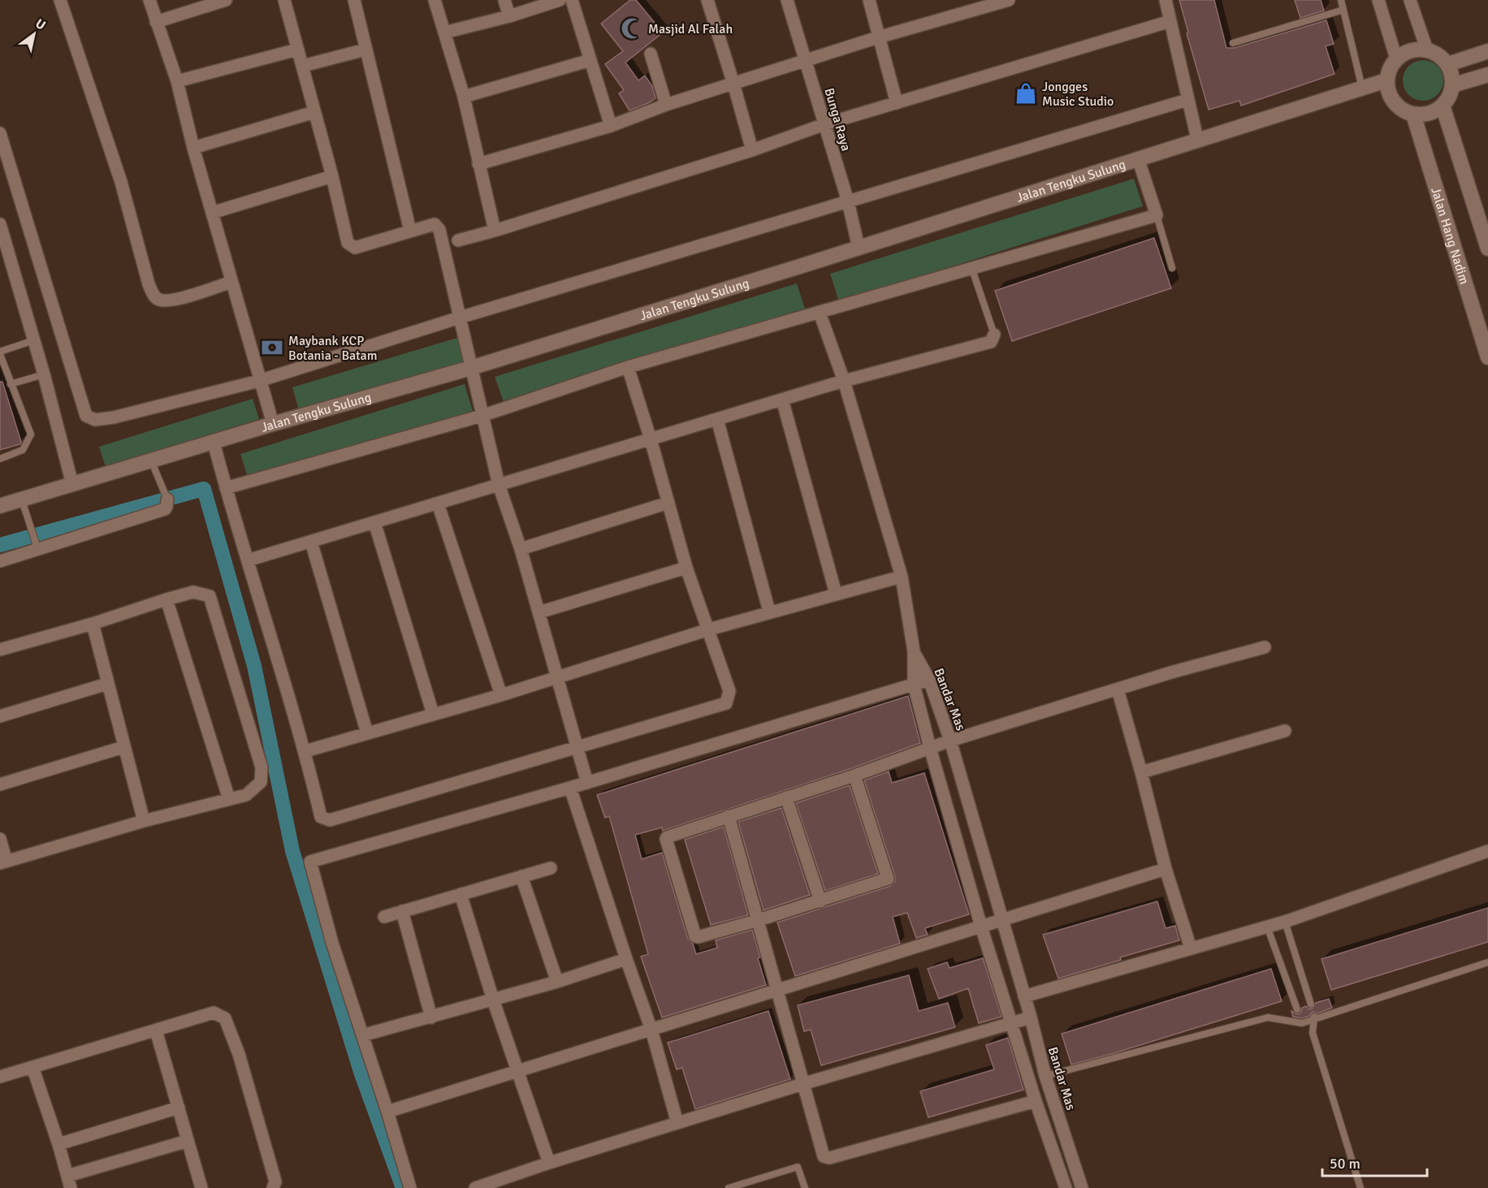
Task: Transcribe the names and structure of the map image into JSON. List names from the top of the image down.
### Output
{
  "streets": {
    "street": [
      "Bunga Raya",
      "Jalan Tengku Sulung",
      "Jalan Hang Nadim",
      "Bandar Mas"
    ]
  },
  "crossings": [
    ["Bunga Raya", "Jalan Tengku Sulung"],
    ["Jalan Tengku Sulung", "Jalan Hang Nadim"]
  ],
  "places": {
    "mosque": ["Masjid Al Falah"],
    "shop": ["Jongges Music Studio"],
    "bank": ["Maybank KCP Botania - Batam"]
  },
  "scale_bar": "50 m",
  "north": "top right"
}
